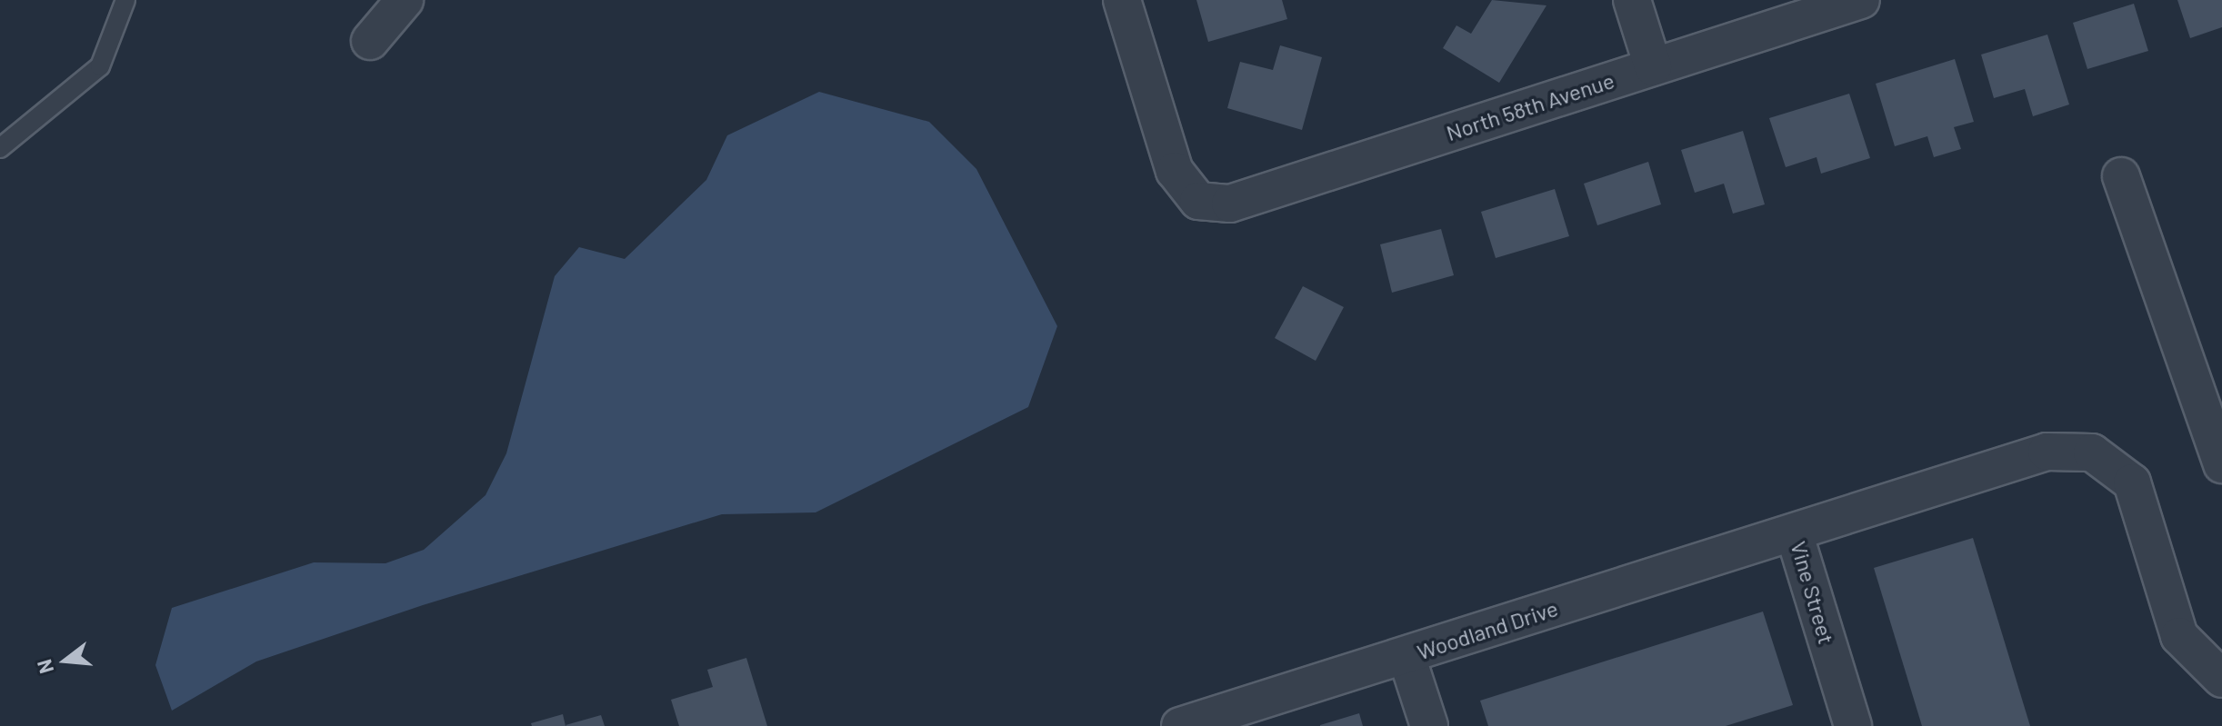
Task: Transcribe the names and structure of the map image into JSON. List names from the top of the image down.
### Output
{
  "streets": {
    "street": ["North 58th Avenue", "Vine Street", "Woodland Drive"]
  },
  "crossings": [
    ["Vine Street", "Woodland Drive"]
  ],
  "north": "left"
}
